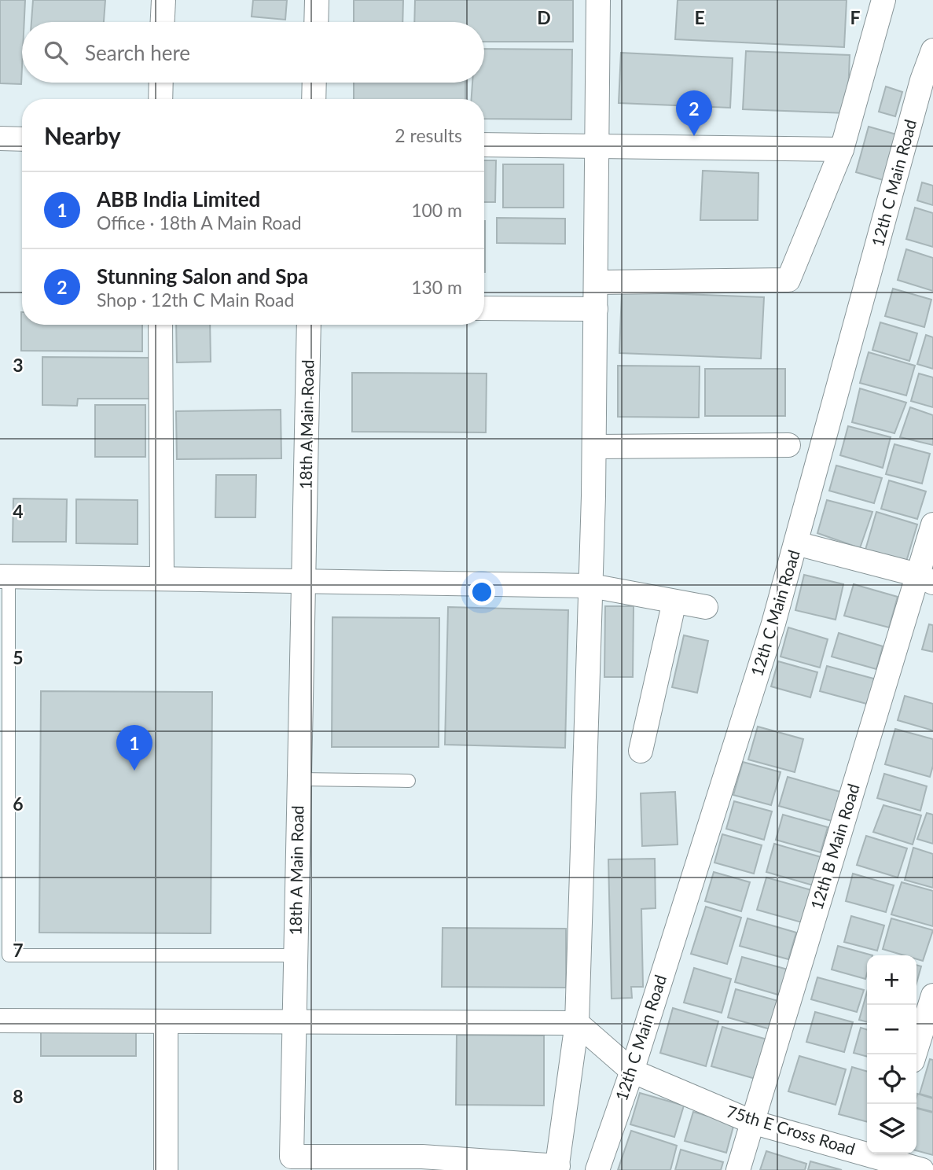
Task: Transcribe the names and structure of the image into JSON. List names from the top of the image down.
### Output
{
  "streets": {
    "street": [
      "12th C Main Road",
      "18th A Main Road",
      "12th B Main Road",
      "75th E Cross Road"
    ]
  },
  "crossings": [
    ["12th C Main Road", "75th E Cross Road"],
    ["12th B Main Road", "75th E Cross Road"]
  ],
  "page": {
    "search": "Search here",
    "pins": ["2", "1"],
    "heading": ["Nearby", "2 results"],
    "list": [
      {
        "mark": "1",
        "name": "ABB India Limited",
        "note": "Office · 18th A Main Road",
        "value": "100 m"
      },
      {
        "mark": "2",
        "name": "Stunning Salon and Spa",
        "note": "Shop · 12th C Main Road",
        "value": "130 m"
      }
    ],
    "map_buttons": ["+", "−"]
  },
  "grid": {
    "columns": ["D", "E", "F"],
    "rows": [
      "3",
      "4",
      "5",
      "6",
      "7",
      "8"
    ]
  }
}
